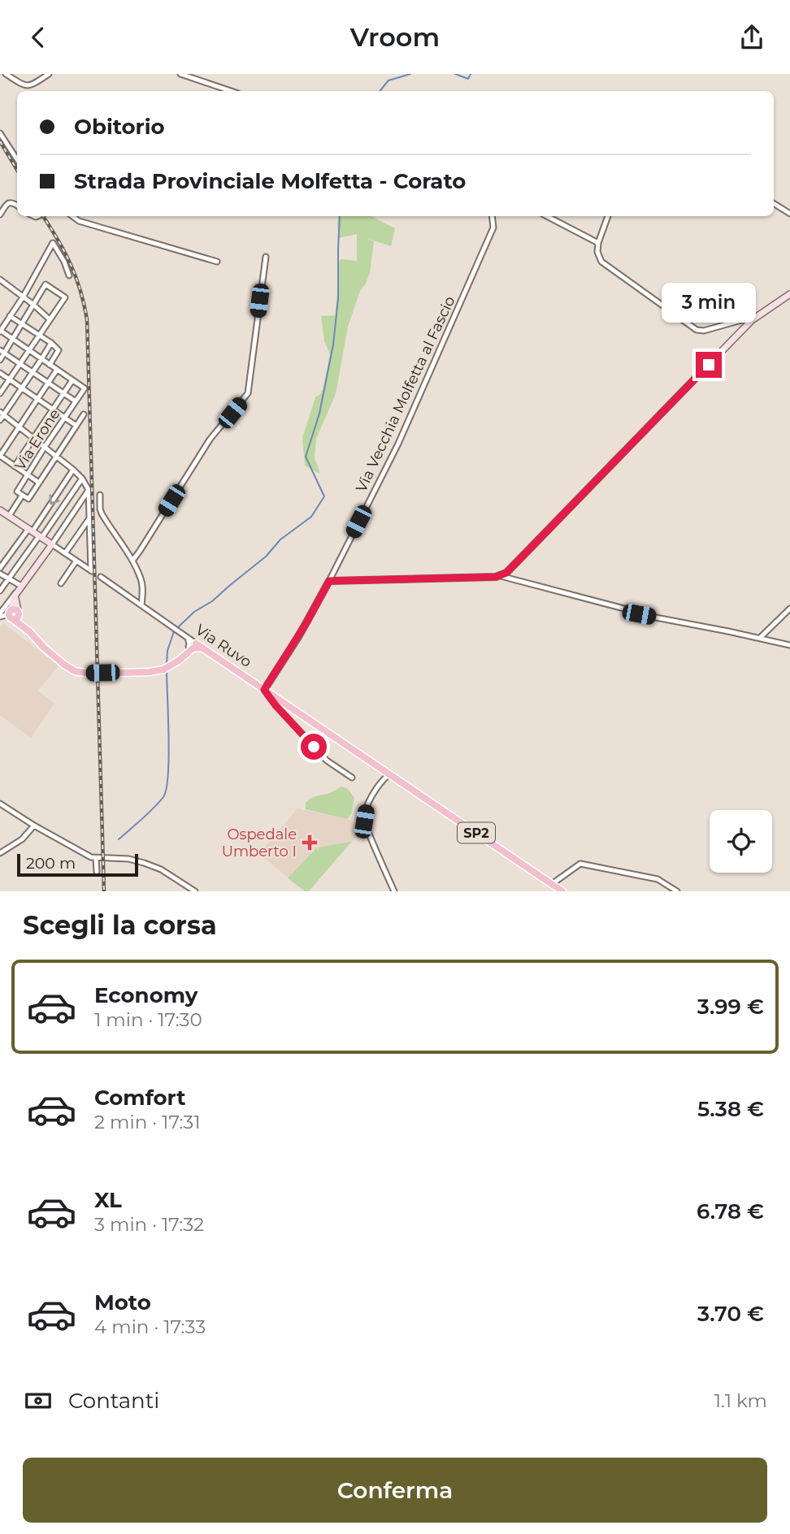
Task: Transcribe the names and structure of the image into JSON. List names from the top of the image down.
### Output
{
  "streets": {
    "main road": ["Via Ruvo", "SP2"],
    "street": ["Via Vecchia Molfetta al Fascio", "Via Erone"]
  },
  "crossings": [
    ["Via Ruvo", "SP2"]
  ],
  "places": {
    "health": ["Ospedale Umberto I"]
  },
  "scale_bar": "200 m",
  "page": {
    "header": "Vroom",
    "banner": ["Obitorio", "Strada Provinciale Molfetta - Corato"],
    "bubble": "3 min",
    "scale": "200 m",
    "heading": "Scegli la corsa",
    "list": [
      {
        "name": "Economy",
        "note": "1 min · 17:30",
        "value": "3.99 €"
      },
      {
        "name": "Comfort",
        "note": "2 min · 17:31",
        "value": "5.38 €"
      },
      {
        "name": "XL",
        "note": "3 min · 17:32",
        "value": "6.78 €"
      },
      {
        "name": "Moto",
        "note": "4 min · 17:33",
        "value": "3.70 €"
      }
    ],
    "pay": ["Contanti", "1.1 km"],
    "buttons": "Conferma"
  }
}
